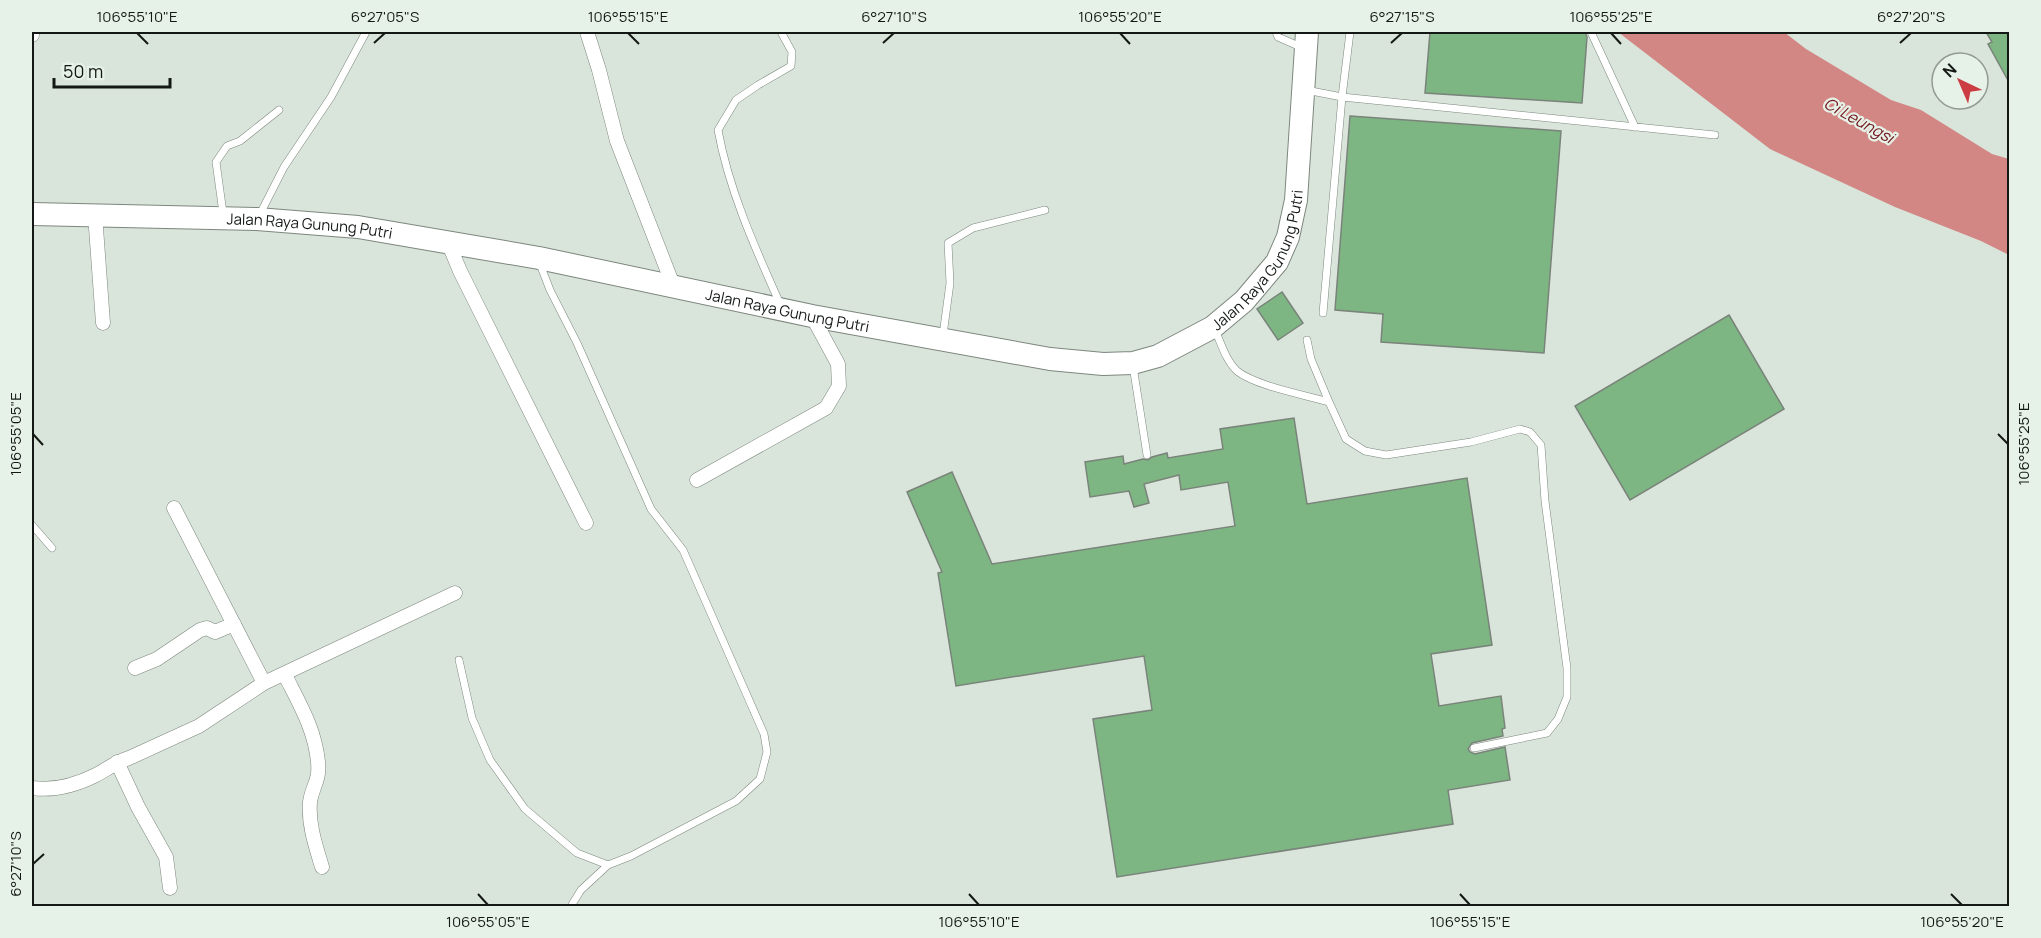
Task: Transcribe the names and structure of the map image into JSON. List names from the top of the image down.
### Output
{
  "streets": {
    "main road": ["Jalan Raya Gunung Putri"]
  },
  "water": ["Ci Leungsi"],
  "scale_bar": "50 m",
  "north": "top left",
  "coordinates": [
    "106°55'10\"E",
    "6°27'05\"S",
    "106°55'15\"E",
    "6°27'10\"S",
    "106°55'20\"E",
    "6°27'15\"S",
    "106°55'25\"E",
    "6°27'20\"S",
    "106°55'05\"E"
  ]
}
